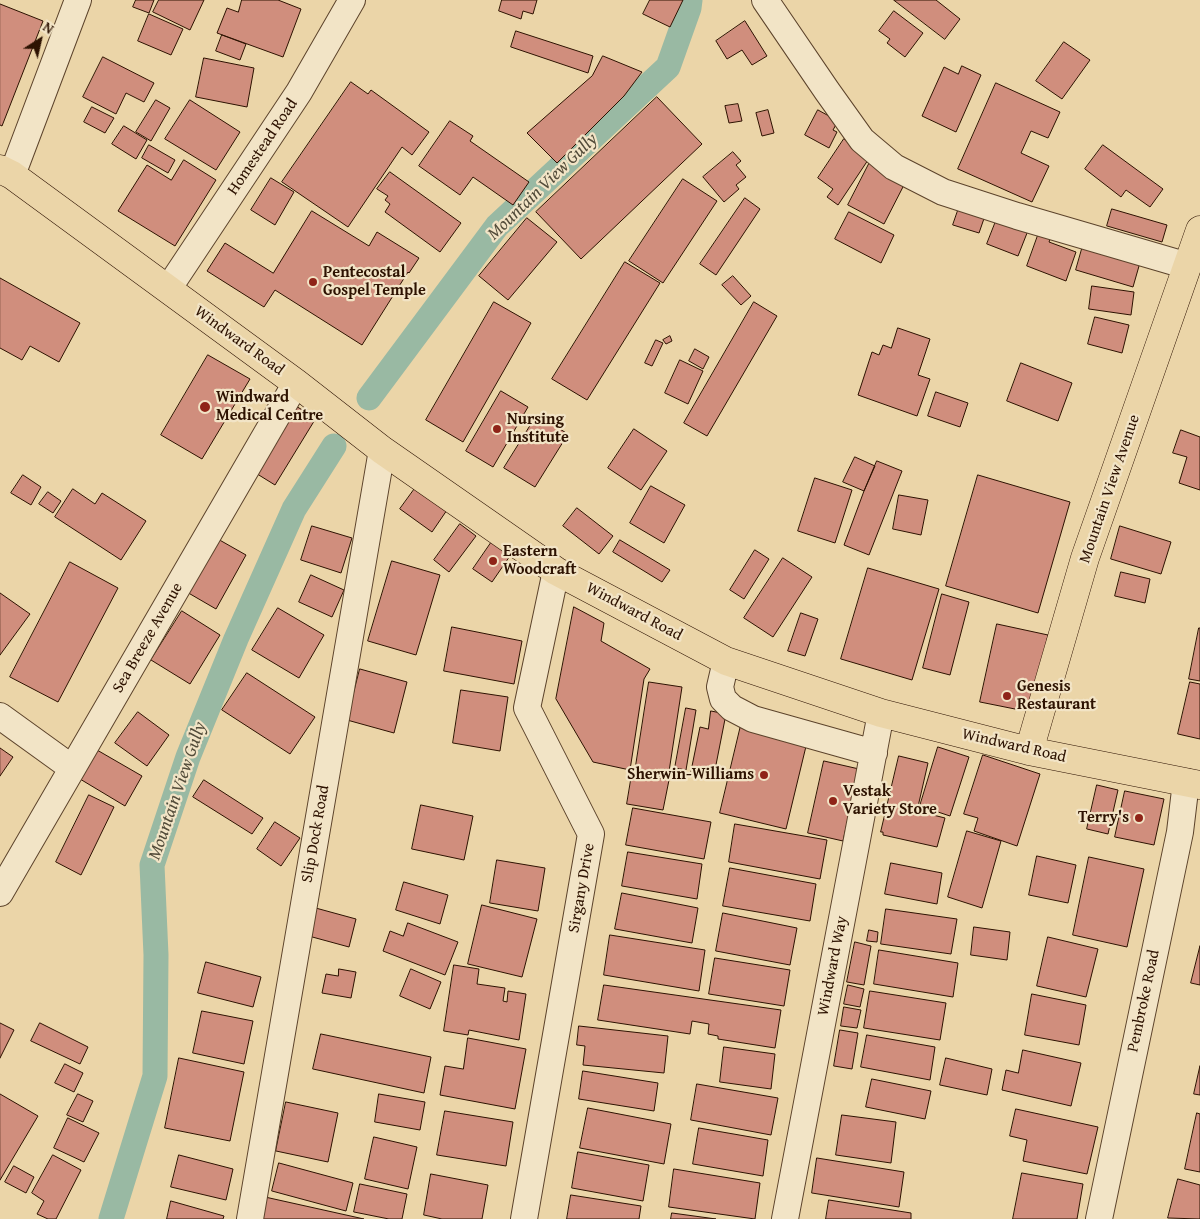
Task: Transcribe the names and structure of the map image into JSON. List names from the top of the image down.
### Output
{
  "streets": {
    "main road": ["Windward Road", "Mountain View Avenue"],
    "street": [
      "Homestead Road",
      "Sea Breeze Avenue",
      "Slip Dock Road",
      "Sirgany Drive",
      "Windward Way",
      "Pembroke Road"
    ]
  },
  "crossings": [
    ["Homestead Road", "Windward Road"],
    ["Windward Road", "Mountain View Avenue"],
    ["Windward Road", "Sea Breeze Avenue"],
    ["Windward Road", "Slip Dock Road"],
    ["Windward Road", "Sirgany Drive"],
    ["Windward Road", "Windward Way"],
    ["Windward Road", "Pembroke Road"]
  ],
  "water": ["Mountain View Gully"],
  "places": [
    "Pentecostal Gospel Temple",
    "Windward Medical Centre",
    "Nursing Institute",
    "Eastern Woodcraft",
    "Genesis Restaurant",
    "Sherwin-Williams",
    "Vestak Variety Store",
    "Terry's"
  ],
  "north": "top right"
}
